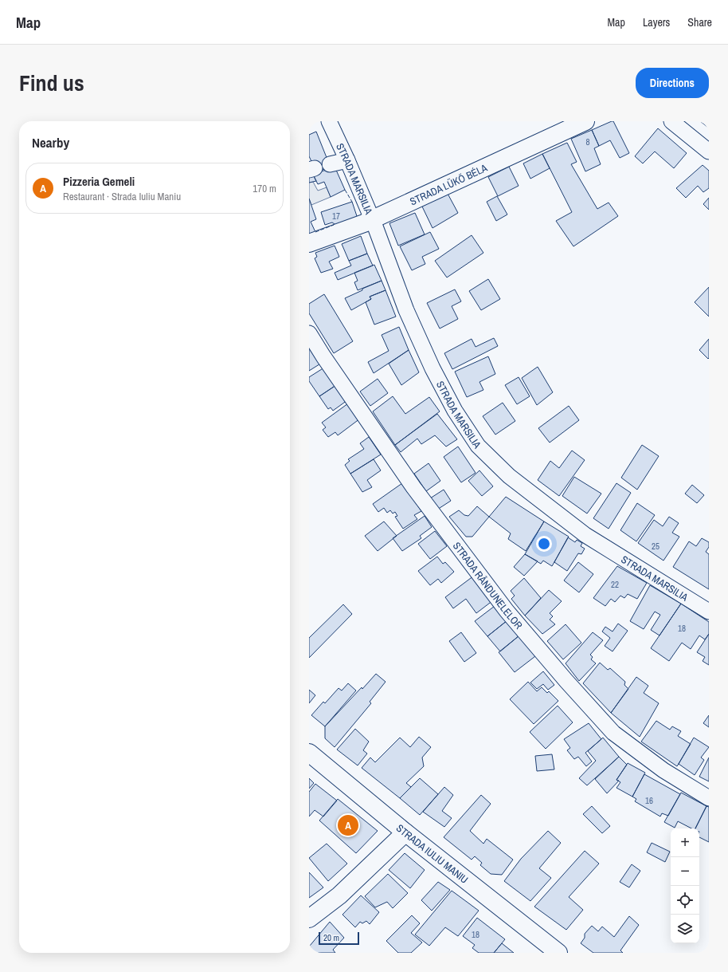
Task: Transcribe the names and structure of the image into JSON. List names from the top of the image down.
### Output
{
  "streets": {
    "main road": ["STRADA LÜKŐ BÉLA", "STRADA IULIU MANIU"],
    "street": ["STRADA MARSILIA", "STRADA RÂNDUNELELOR"]
  },
  "crossings": [
    ["STRADA MARSILIA", "STRADA LÜKŐ BÉLA"]
  ],
  "house_numbers": [
    "8",
    "17",
    "25",
    "22",
    "18",
    "16",
    "18"
  ],
  "scale_bar": "20 m",
  "page": {
    "header": "Map",
    "nav": ["Map", "Layers", "Share"],
    "title": "Find us",
    "buttons": "Directions",
    "heading": "Nearby",
    "list": [
      {
        "mark": "A",
        "name": "Pizzeria Gemeli",
        "note": "Restaurant · Strada Iuliu Maniu",
        "value": "170 m"
      }
    ],
    "pins": "A",
    "map_buttons": ["+", "−"],
    "scale": "20 m"
  }
}
